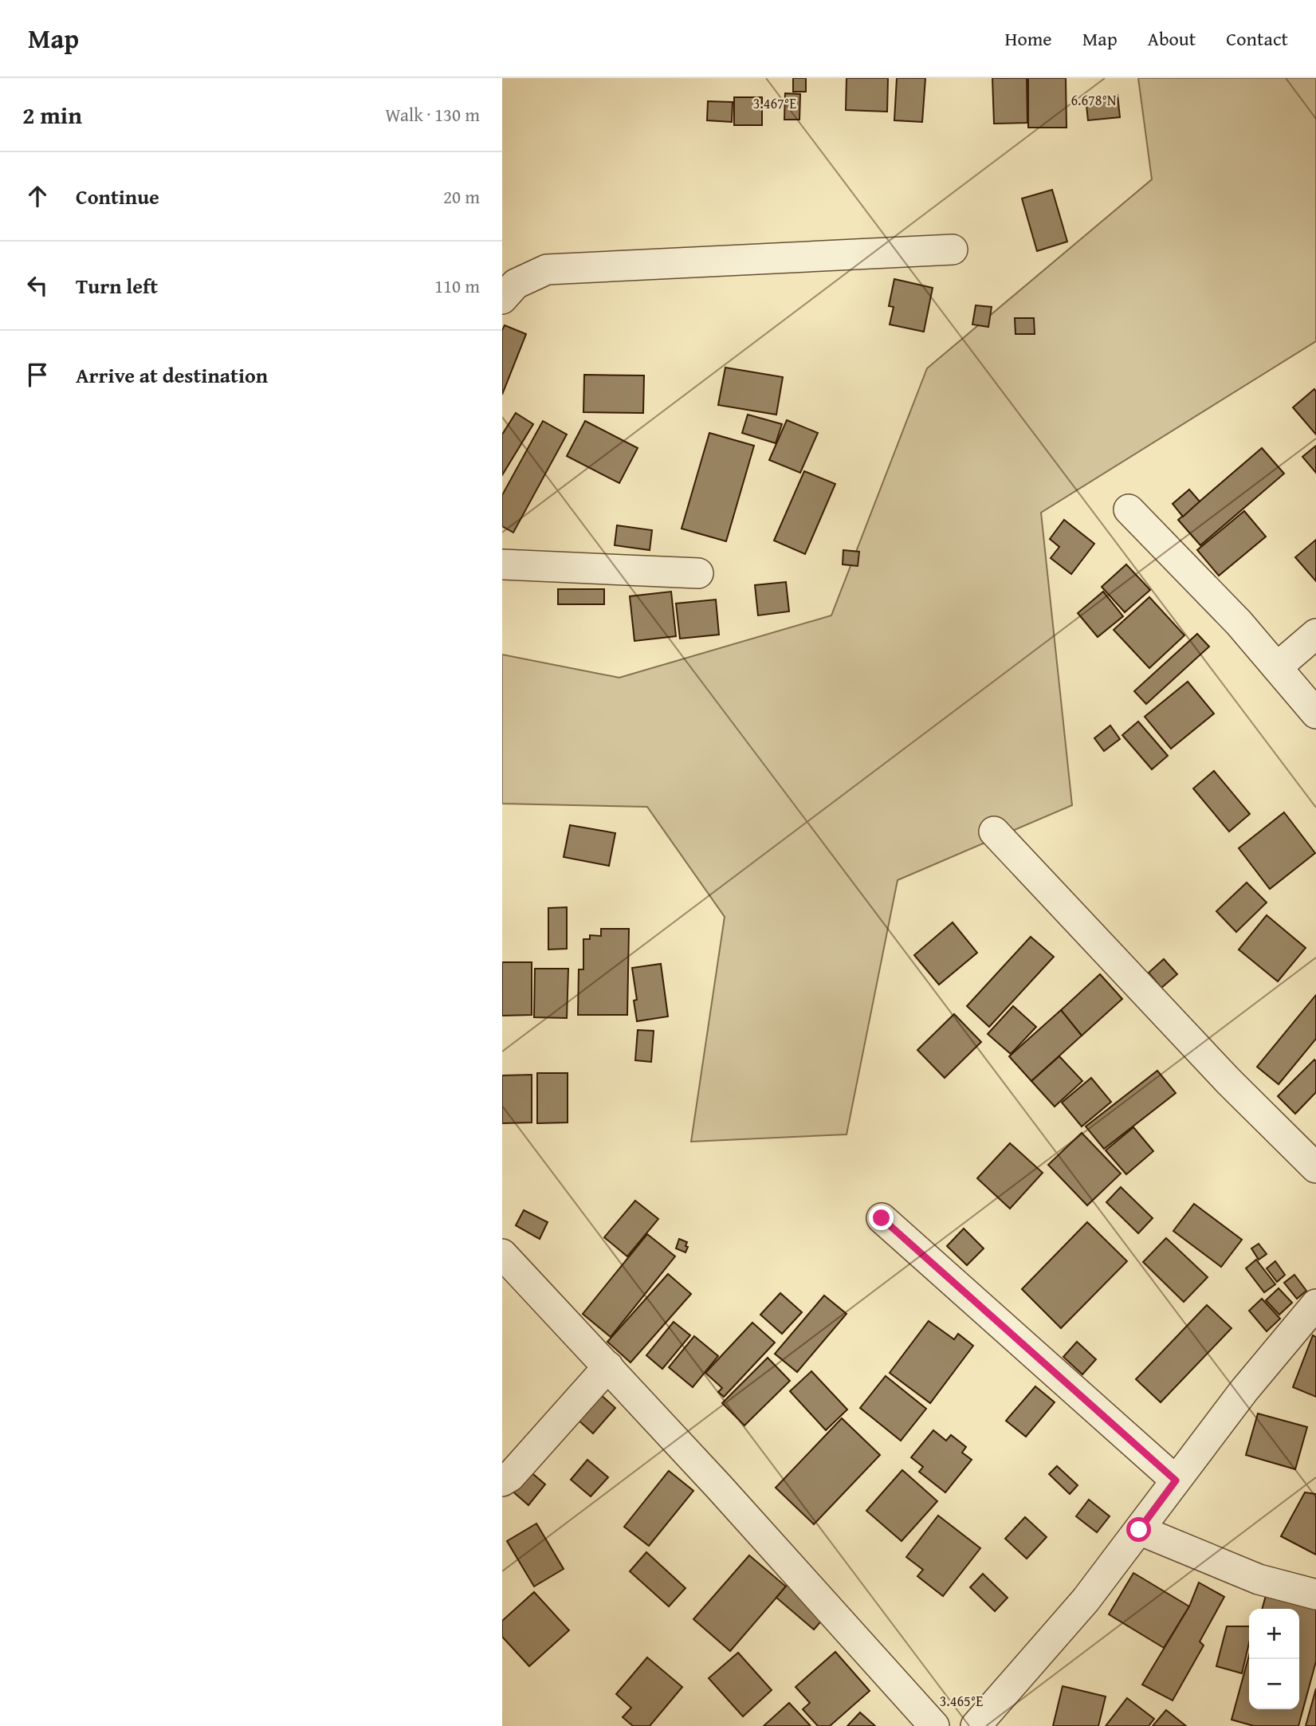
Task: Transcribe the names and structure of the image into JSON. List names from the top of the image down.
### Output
{
  "page": {
    "header": "Map",
    "nav": [
      "Home",
      "Map",
      "About",
      "Contact"
    ],
    "heading": ["2 min", "Walk · 130 m"],
    "list": [
      ["Continue", "20 m"],
      ["Turn left", "110 m"],
      "Arrive at destination"
    ],
    "map_buttons": ["+", "−"]
  },
  "coordinates": ["6.678°N", "3.467°E", "3.465°E"]
}
